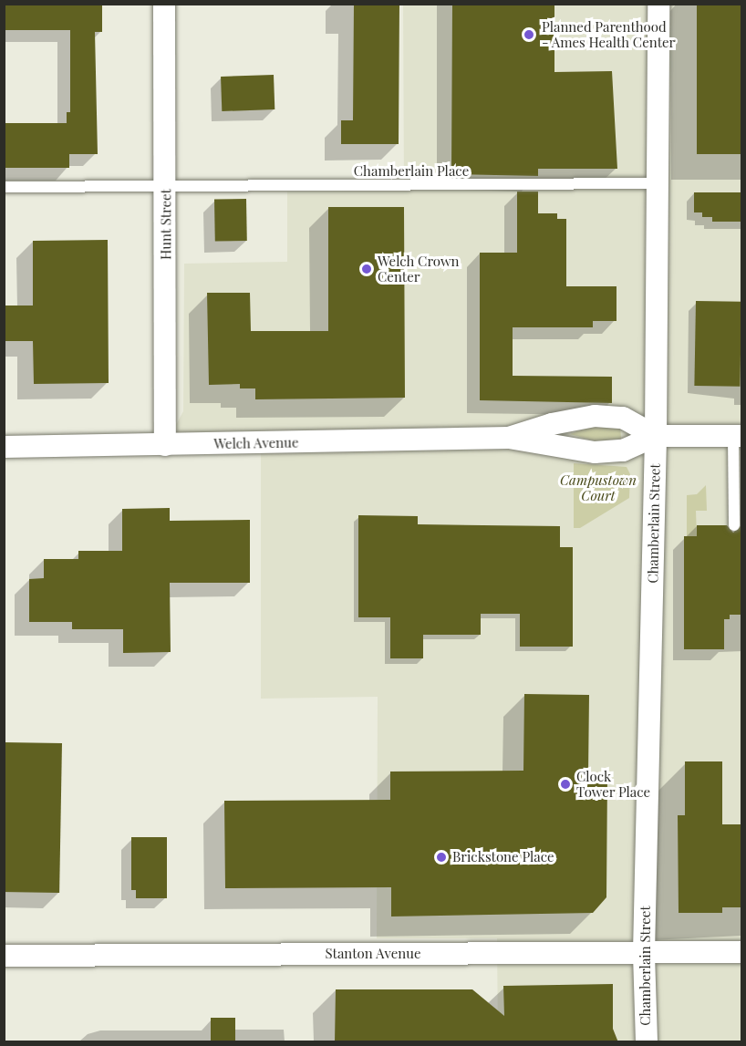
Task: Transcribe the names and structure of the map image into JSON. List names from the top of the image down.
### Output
{
  "streets": {
    "street": [
      "Hunt Street",
      "Welch Avenue",
      "Chamberlain Street",
      "Stanton Avenue"
    ],
    "lane": ["Chamberlain Place"]
  },
  "crossings": [
    ["Chamberlain Place", "Hunt Street"],
    ["Chamberlain Place", "Chamberlain Street"],
    ["Hunt Street", "Welch Avenue"],
    ["Welch Avenue", "Chamberlain Street"],
    ["Chamberlain Street", "Stanton Avenue"]
  ],
  "parks": ["Campustown Court"],
  "places": [
    "Planned Parenthood - Ames Health Center",
    "Welch Crown Center",
    "Clock Tower Place",
    "Brickstone Place"
  ]
}
